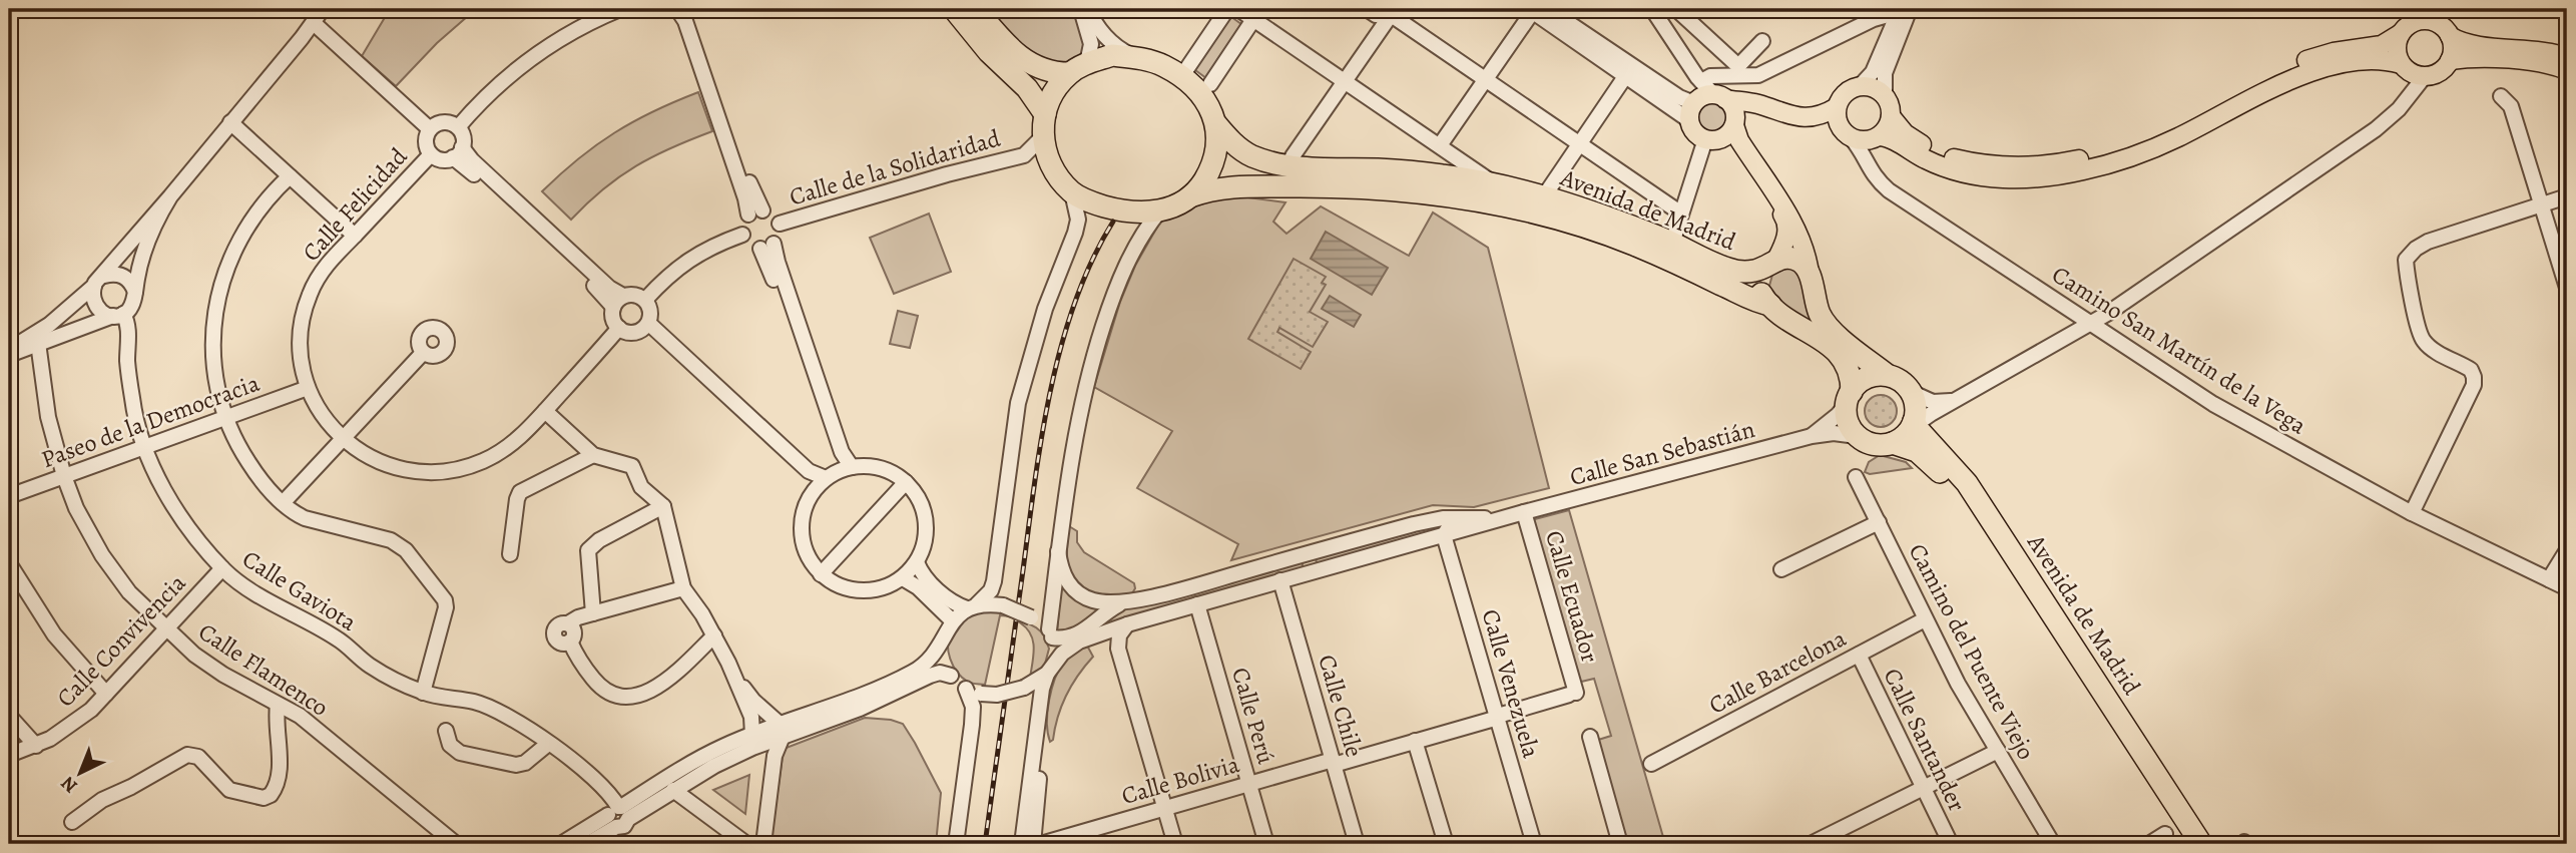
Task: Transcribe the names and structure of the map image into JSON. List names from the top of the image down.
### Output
{
  "streets": {
    "highway": ["Avenida de Madrid"],
    "street": [
      "Calle de la Solidaridad",
      "Calle Felicidad",
      "Camino San Martín de la Vega",
      "Paseo de la Democracia",
      "Calle San Sebastián",
      "Calle Gaviota",
      "Calle Ecuador",
      "Calle Convivencia",
      "Camino del Puente Viejo",
      "Calle Flamenco",
      "Calle Barcelona",
      "Calle Venezuela",
      "Calle Chile",
      "Calle Perú",
      "Calle Santander",
      "Calle Bolivia"
    ]
  },
  "crossings": [
    ["Calle de la Solidaridad", "Avenida de Madrid"],
    ["Calle Felicidad", "Paseo de la Democracia"],
    ["Paseo de la Democracia", "Calle Gaviota"],
    ["Paseo de la Democracia", "Calle Flamenco"],
    ["Calle San Sebastián", "Calle Ecuador"],
    ["Calle San Sebastián", "Calle Venezuela"],
    ["Calle San Sebastián", "Calle Chile"],
    ["Calle San Sebastián", "Calle Perú"],
    ["Calle Gaviota", "Calle Convivencia"],
    ["Calle Ecuador", "Calle Bolivia"],
    ["Calle Convivencia", "Calle Flamenco"],
    ["Camino del Puente Viejo", "Calle Barcelona"],
    ["Calle Barcelona", "Calle Santander"],
    ["Calle Venezuela", "Calle Bolivia"],
    ["Calle Chile", "Calle Bolivia"],
    ["Calle Perú", "Calle Bolivia"]
  ],
  "north": "bottom left"
}
